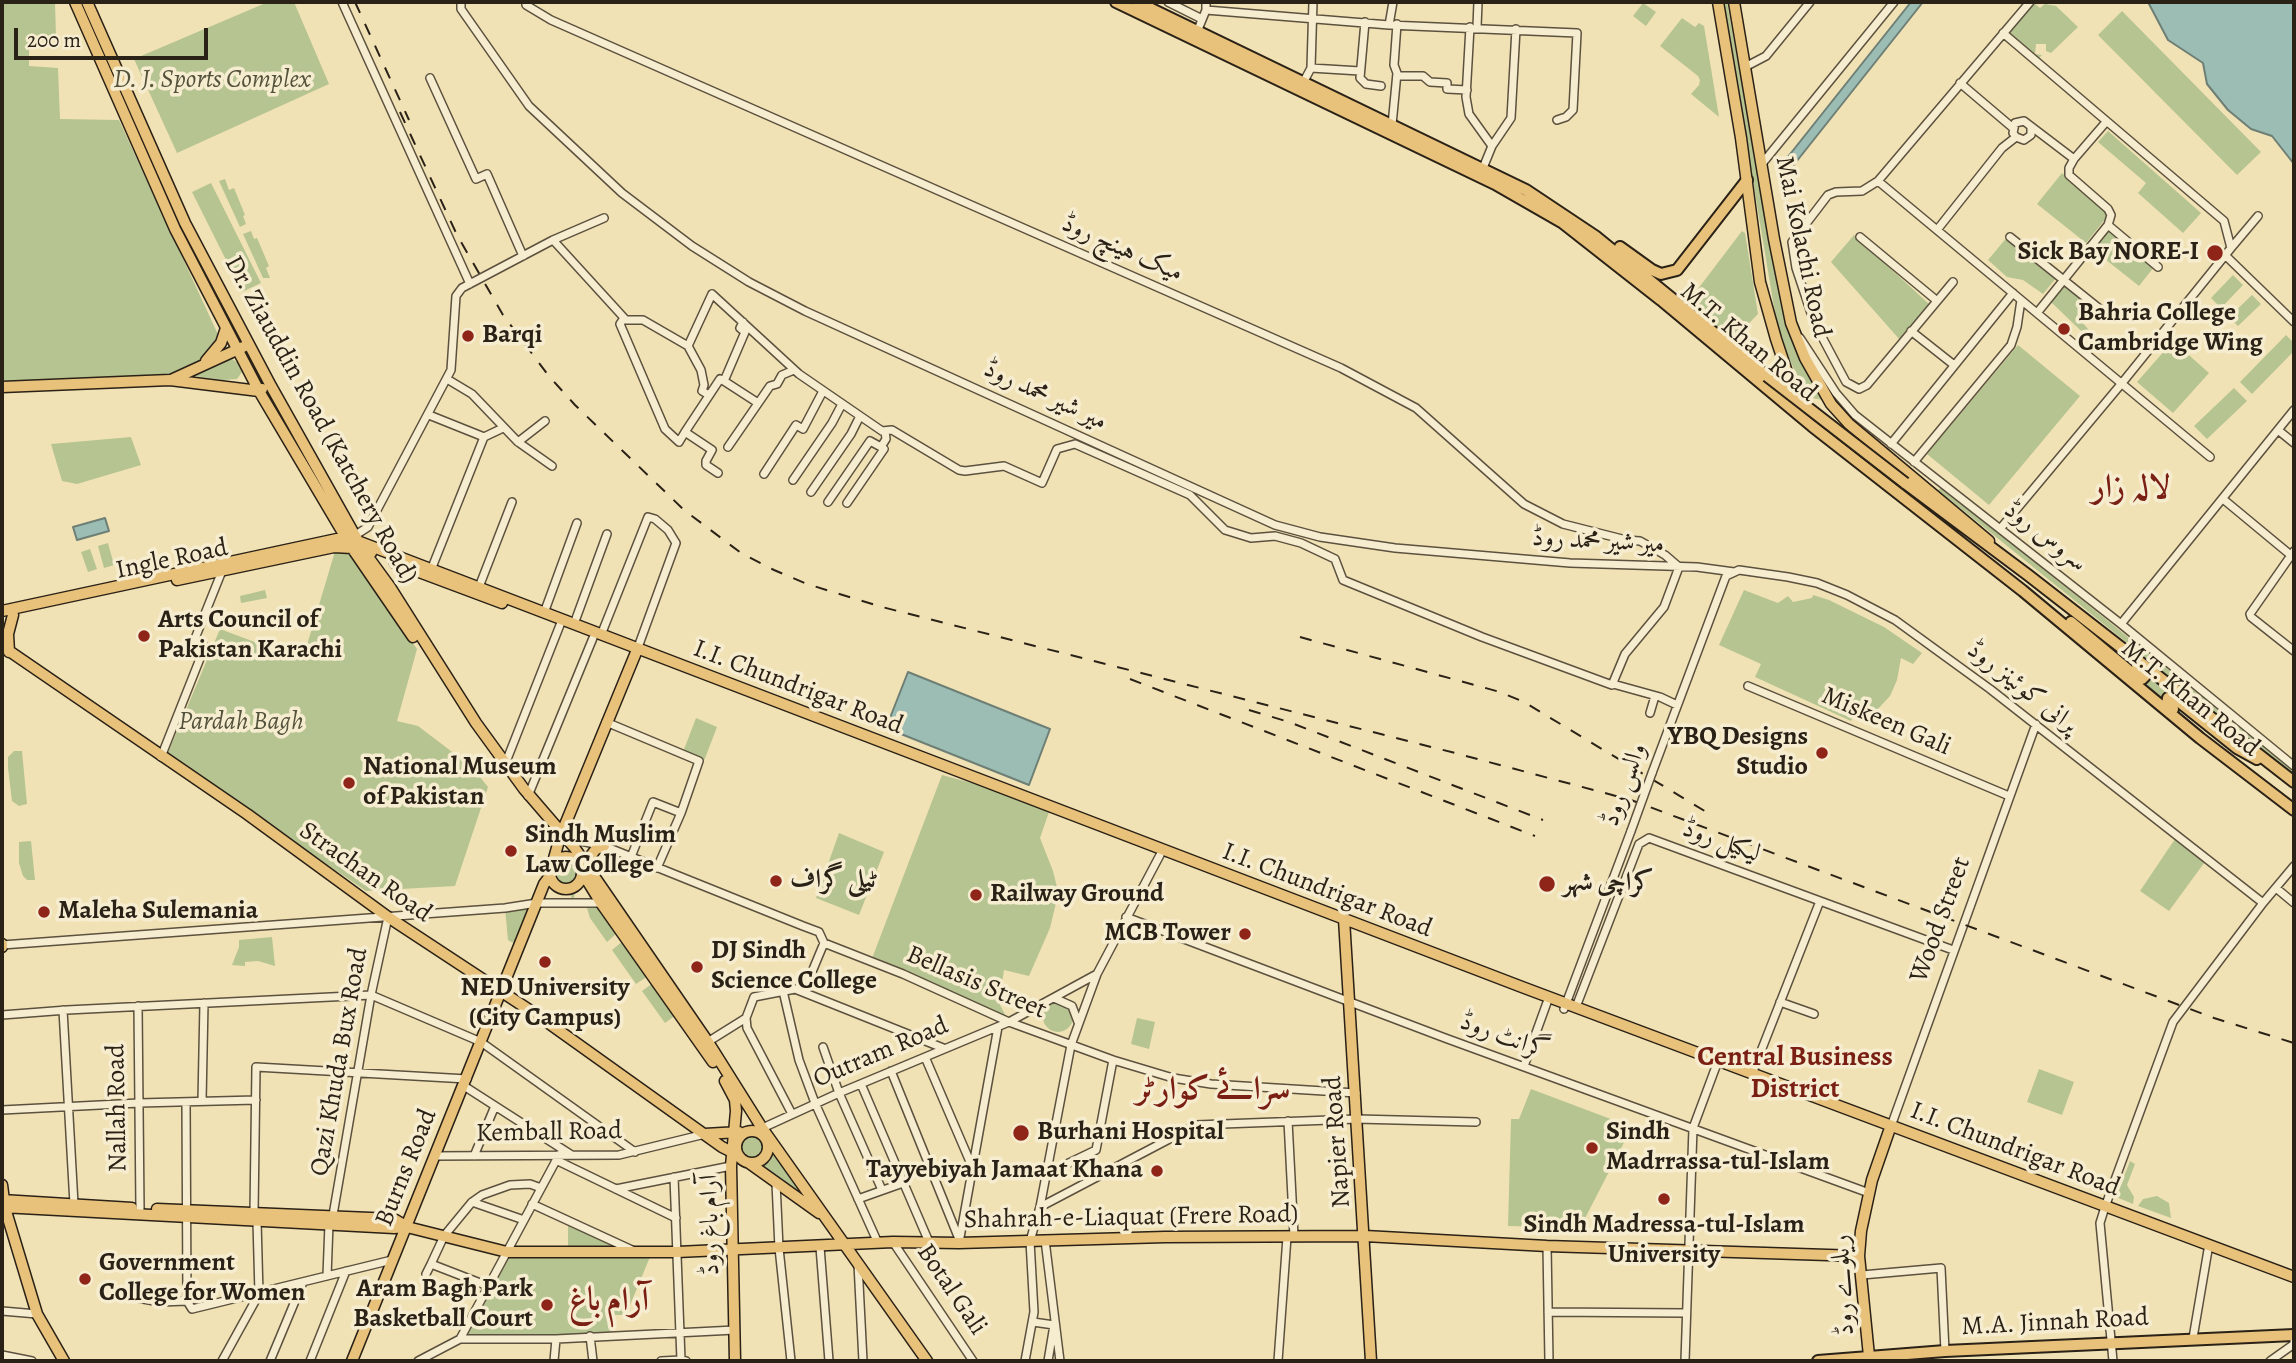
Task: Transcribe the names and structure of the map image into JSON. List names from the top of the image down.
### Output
{
  "streets": {
    "highway": ["M.T. Khan Road", "M.A. Jinnah Road"],
    "main road": [
      "Mai Kolachi Road",
      "Dr. Ziauddin Road (Katchery Road)",
      "Ingle Road",
      "I.I. Chundrigar Road",
      "Strachan Road",
      "Napier Road",
      "Burns Road",
      "Shahrah-e-Liaquat (Frere Road)",
      "آرام باغ روڈ",
      "ریلوے روڈ"
    ],
    "street": [
      "میک ہینچ روڈ",
      "میر شیر محمد روڈ",
      "سروس روڈ",
      "پرانی کوئینز روڈ",
      "Miskeen Gali",
      "والس روڈ",
      "لیکیل روڈ",
      "Wood Street",
      "Bellasis Street",
      "گرانٹ روڈ",
      "Outram Road",
      "Qazi Khuda Bux Road",
      "Nallah Road",
      "Kemball Road",
      "Botal Gali"
    ]
  },
  "crossings": [
    ["Mai Kolachi Road", "M.T. Khan Road"],
    ["Mai Kolachi Road", "سروس روڈ"],
    ["میک ہینچ روڈ", "میر شیر محمد روڈ"],
    ["میر شیر محمد روڈ", "پرانی کوئینز روڈ"],
    ["میر شیر محمد روڈ", "والس روڈ"],
    ["Dr. Ziauddin Road (Katchery Road)", "Ingle Road"],
    ["Dr. Ziauddin Road (Katchery Road)", "I.I. Chundrigar Road"],
    ["Dr. Ziauddin Road (Katchery Road)", "Strachan Road"],
    ["Dr. Ziauddin Road (Katchery Road)", "Bellasis Street"],
    ["Dr. Ziauddin Road (Katchery Road)", "Outram Road"],
    ["Dr. Ziauddin Road (Katchery Road)", "Burns Road"],
    ["Dr. Ziauddin Road (Katchery Road)", "Shahrah-e-Liaquat (Frere Road)"],
    ["Dr. Ziauddin Road (Katchery Road)", "آرام باغ روڈ"],
    ["Ingle Road", "I.I. Chundrigar Road"],
    ["I.I. Chundrigar Road", "والس روڈ"],
    ["I.I. Chundrigar Road", "لیکیل روڈ"],
    ["I.I. Chundrigar Road", "Wood Street"],
    ["I.I. Chundrigar Road", "Napier Road"],
    ["I.I. Chundrigar Road", "ریلوے روڈ"],
    ["پرانی کوئینز روڈ", "والس روڈ"],
    ["پرانی کوئینز روڈ", "Wood Street"],
    ["Miskeen Gali", "Wood Street"],
    ["والس روڈ", "لیکیل روڈ"],
    ["لیکیل روڈ", "Wood Street"],
    ["Strachan Road", "Qazi Khuda Bux Road"],
    ["Strachan Road", "Kemball Road"],
    ["Strachan Road", "Burns Road"],
    ["Strachan Road", "آرام باغ روڈ"],
    ["Wood Street", "ریلوے روڈ"],
    ["Bellasis Street", "Outram Road"],
    ["Bellasis Street", "Napier Road"],
    ["گرانٹ روڈ", "Napier Road"],
    ["گرانٹ روڈ", "ریلوے روڈ"],
    ["Qazi Khuda Bux Road", "Shahrah-e-Liaquat (Frere Road)"],
    ["Nallah Road", "Shahrah-e-Liaquat (Frere Road)"],
    ["Kemball Road", "Burns Road"],
    ["Napier Road", "Shahrah-e-Liaquat (Frere Road)"],
    ["Burns Road", "Shahrah-e-Liaquat (Frere Road)"],
    ["Shahrah-e-Liaquat (Frere Road)", "آرام باغ روڈ"],
    ["Shahrah-e-Liaquat (Frere Road)", "ریلوے روڈ"],
    ["Shahrah-e-Liaquat (Frere Road)", "Botal Gali"],
    ["ریلوے روڈ", "M.A. Jinnah Road"]
  ],
  "districts": [
    "لالہ زار",
    "Central Business District",
    "سرائے کوارٹر",
    "آرام باغ"
  ],
  "parks": ["D. J. Sports Complex", "Pardah Bagh"],
  "places": [
    "Sick Bay NORE-I",
    "Bahria College Cambridge Wing",
    "Barqi",
    "Arts Council of Pakistan Karachi",
    "YBQ Designs Studio",
    "National Museum of Pakistan",
    "Sindh Muslim Law College",
    "ٹیلی گراف",
    "کراچی شہر",
    "Railway Ground",
    "Maleha Sulemania",
    "MCB Tower",
    "NED University (City Campus)",
    "DJ Sindh Science College",
    "Burhani Hospital",
    "Sindh Madrrassa-tul-Islam",
    "Tayyebiyah Jamaat Khana",
    "Sindh Madressa-tul-Islam University",
    "Government College for Women",
    "Aram Bagh Park Basketball Court"
  ],
  "scale_bar": "200 m"
}
